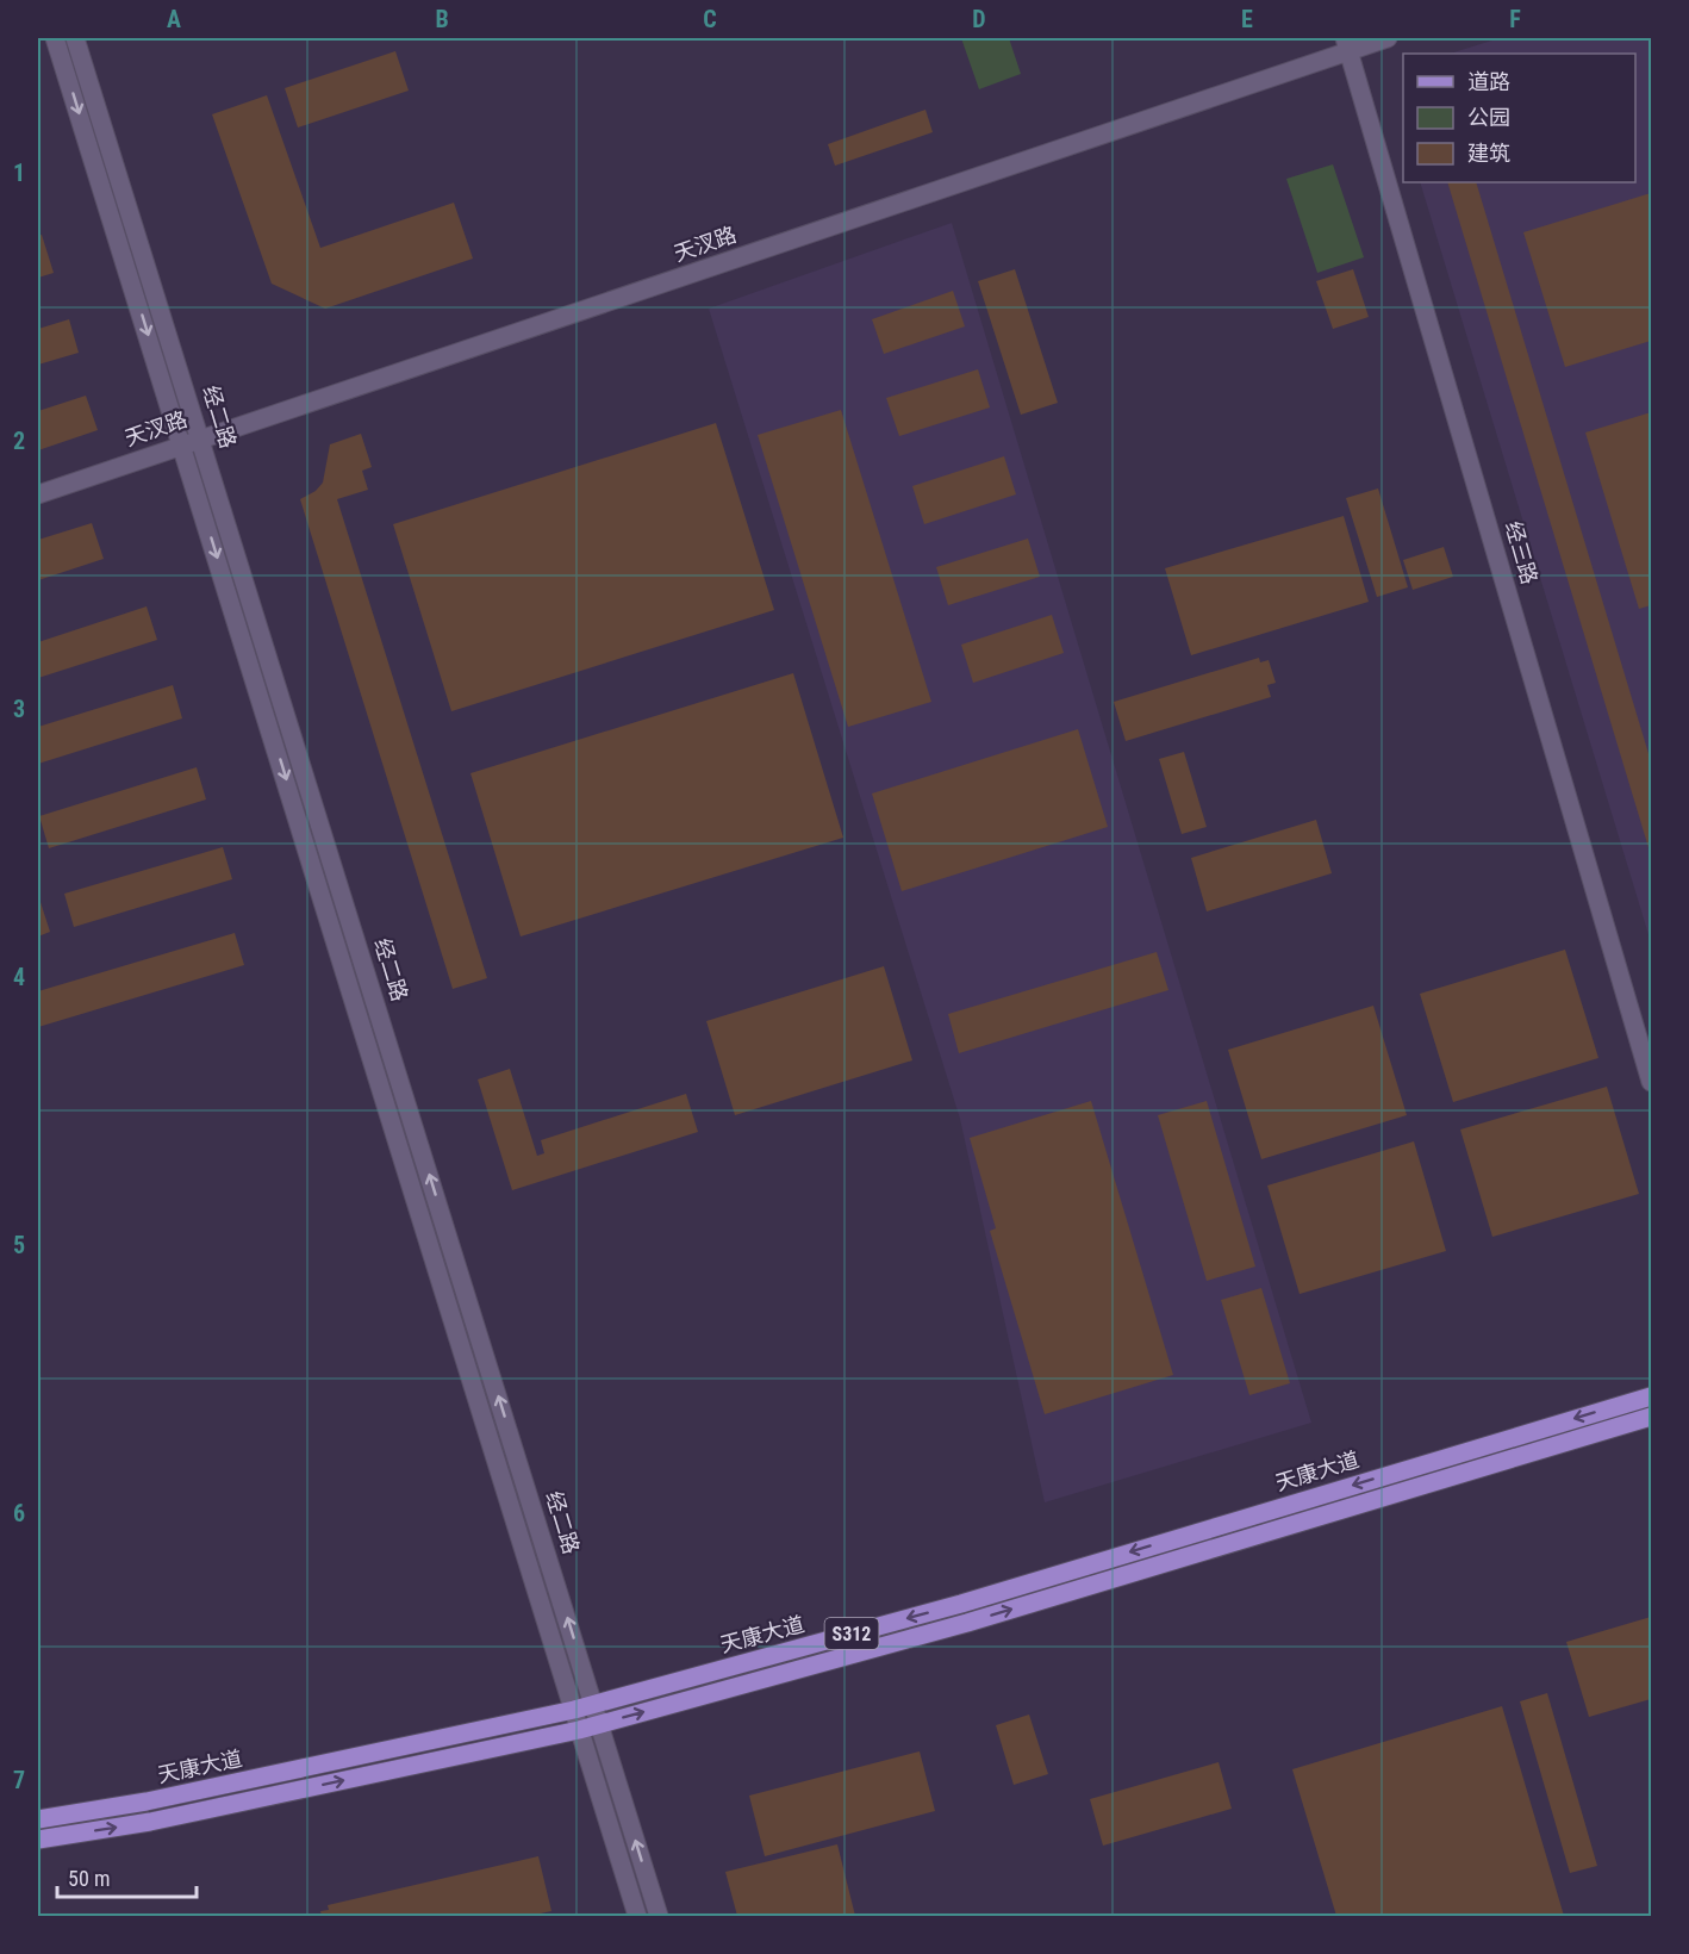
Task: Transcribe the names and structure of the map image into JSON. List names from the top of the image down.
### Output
{
  "streets": {
    "main road": ["天康大道", "S312"],
    "street": ["天汊路", "经二路", "经三路"]
  },
  "crossings": [
    ["天汊路", "经二路"],
    ["天汊路", "经三路"],
    ["经二路", "天康大道"]
  ],
  "legend": ["道路", "公园", "建筑"],
  "scale_bar": "50 m",
  "grid": {
    "columns": [
      "A",
      "B",
      "C",
      "D",
      "E",
      "F"
    ],
    "rows": [
      "1",
      "2",
      "3",
      "4",
      "5",
      "6",
      "7"
    ]
  }
}
